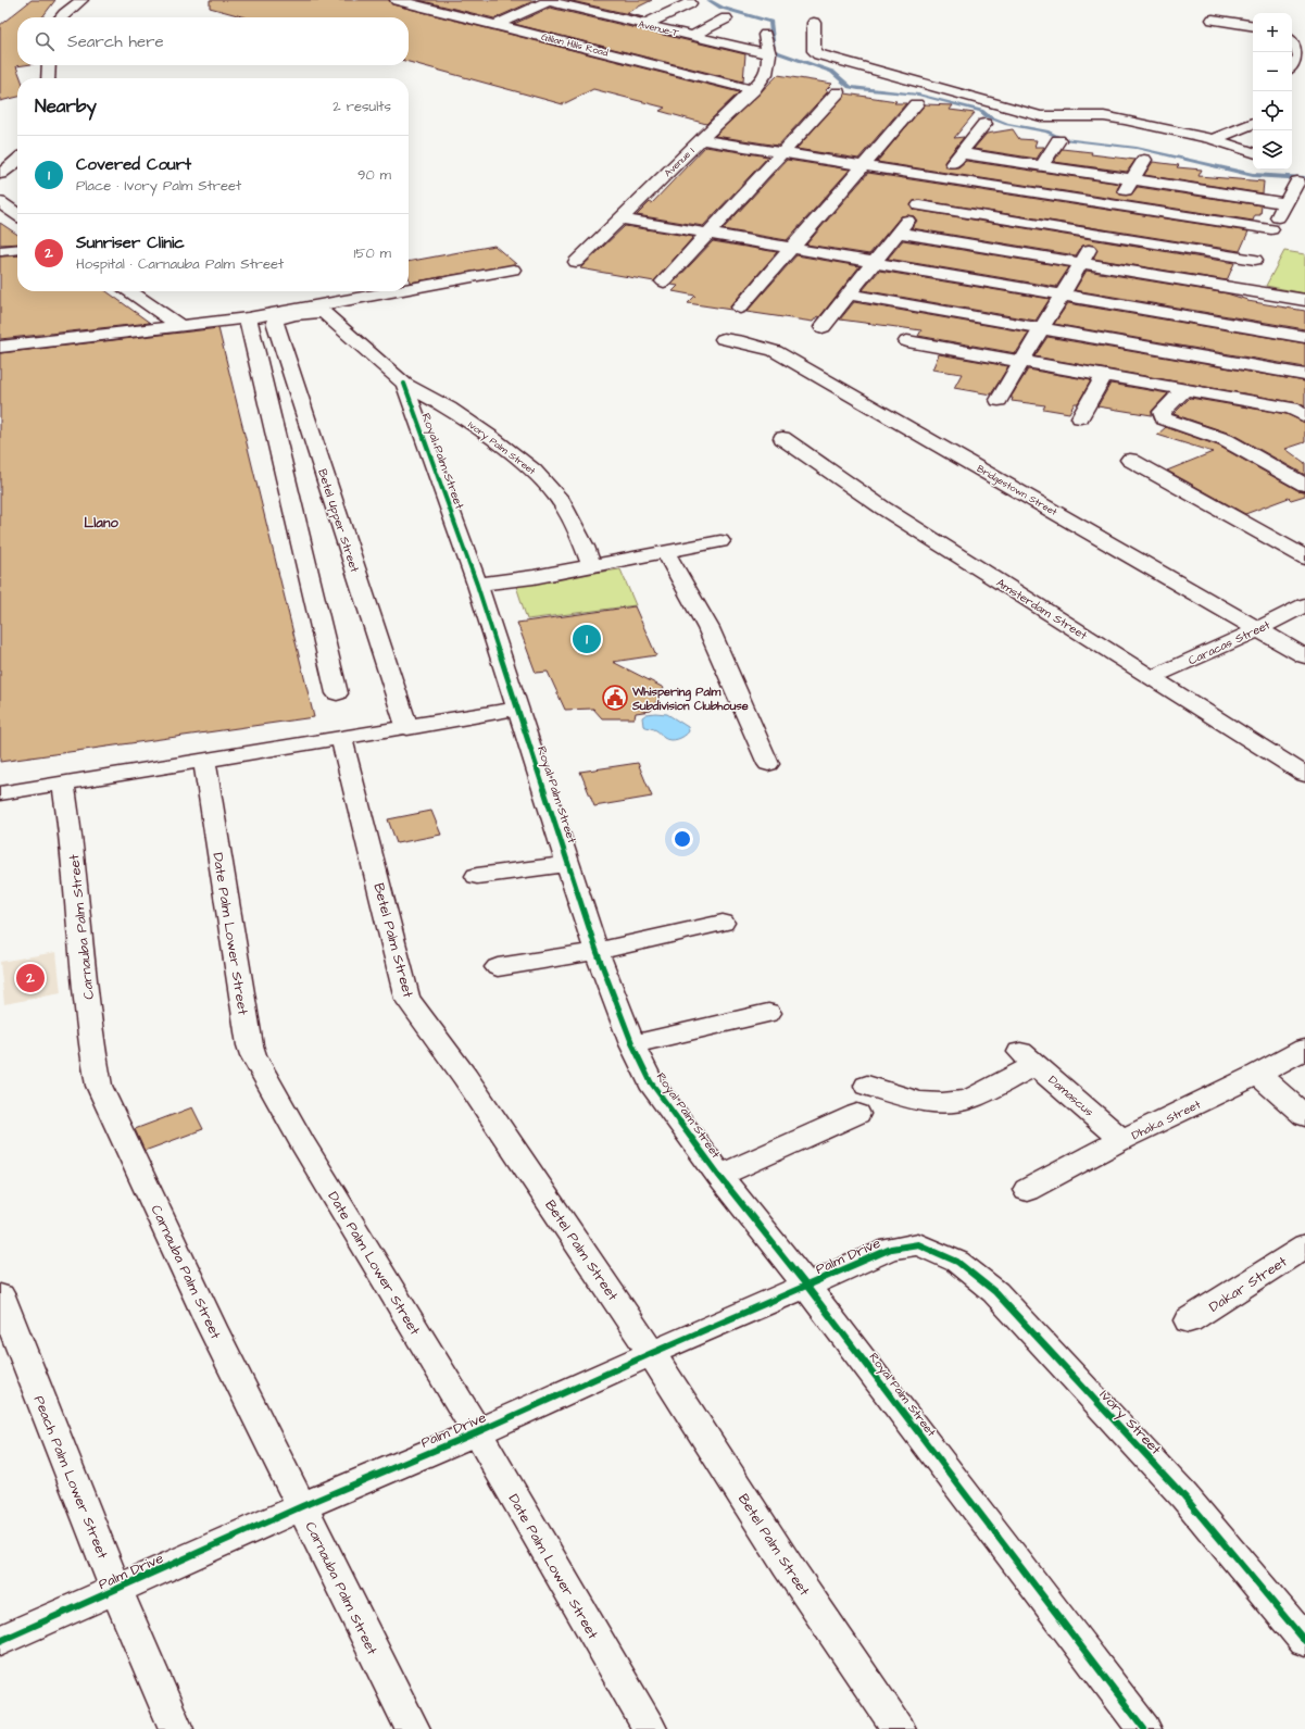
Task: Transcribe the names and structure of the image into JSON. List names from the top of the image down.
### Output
{
  "streets": {
    "street": [
      "Avenue-T",
      "Gillian Hills Road",
      "Avenue I",
      "Ivory Palm Street",
      "Royal Palm Street",
      "Bridgestown Street",
      "Betel Upper Street",
      "Amsterdam Street",
      "Caracas Street",
      "Carnauba Palm Street",
      "Date Palm Lower Street",
      "Betel Palm Street",
      "Damascus",
      "Dhaka Street",
      "Palm Drive",
      "Dakar Street",
      "Ivory Street",
      "Peach Palm Lower Street"
    ]
  },
  "crossings": [
    ["Avenue-T", "Avenue I"],
    ["Gillian Hills Road", "Avenue I"],
    ["Ivory Palm Street", "Royal Palm Street"],
    ["Ivory Palm Street", "Betel Upper Street"],
    ["Royal Palm Street", "Palm Drive"],
    ["Bridgestown Street", "Caracas Street"],
    ["Amsterdam Street", "Caracas Street"],
    ["Carnauba Palm Street", "Palm Drive"],
    ["Date Palm Lower Street", "Palm Drive"],
    ["Betel Palm Street", "Palm Drive"],
    ["Damascus", "Dhaka Street"],
    ["Palm Drive", "Ivory Street"],
    ["Palm Drive", "Peach Palm Lower Street"]
  ],
  "districts": ["Llano"],
  "places": {
    "public building": ["Whispering Palm Subdivision Clubhouse"]
  },
  "page": {
    "map_buttons": ["+", "−"],
    "search": "Search here",
    "heading": ["Nearby", "2 results"],
    "list": [
      {
        "mark": "1",
        "name": "Covered Court",
        "note": "Place · Ivory Palm Street",
        "value": "90 m"
      },
      {
        "mark": "2",
        "name": "Sunriser Clinic",
        "note": "Hospital · Carnauba Palm Street",
        "value": "150 m"
      }
    ],
    "pins": ["1", "2"]
  }
}
